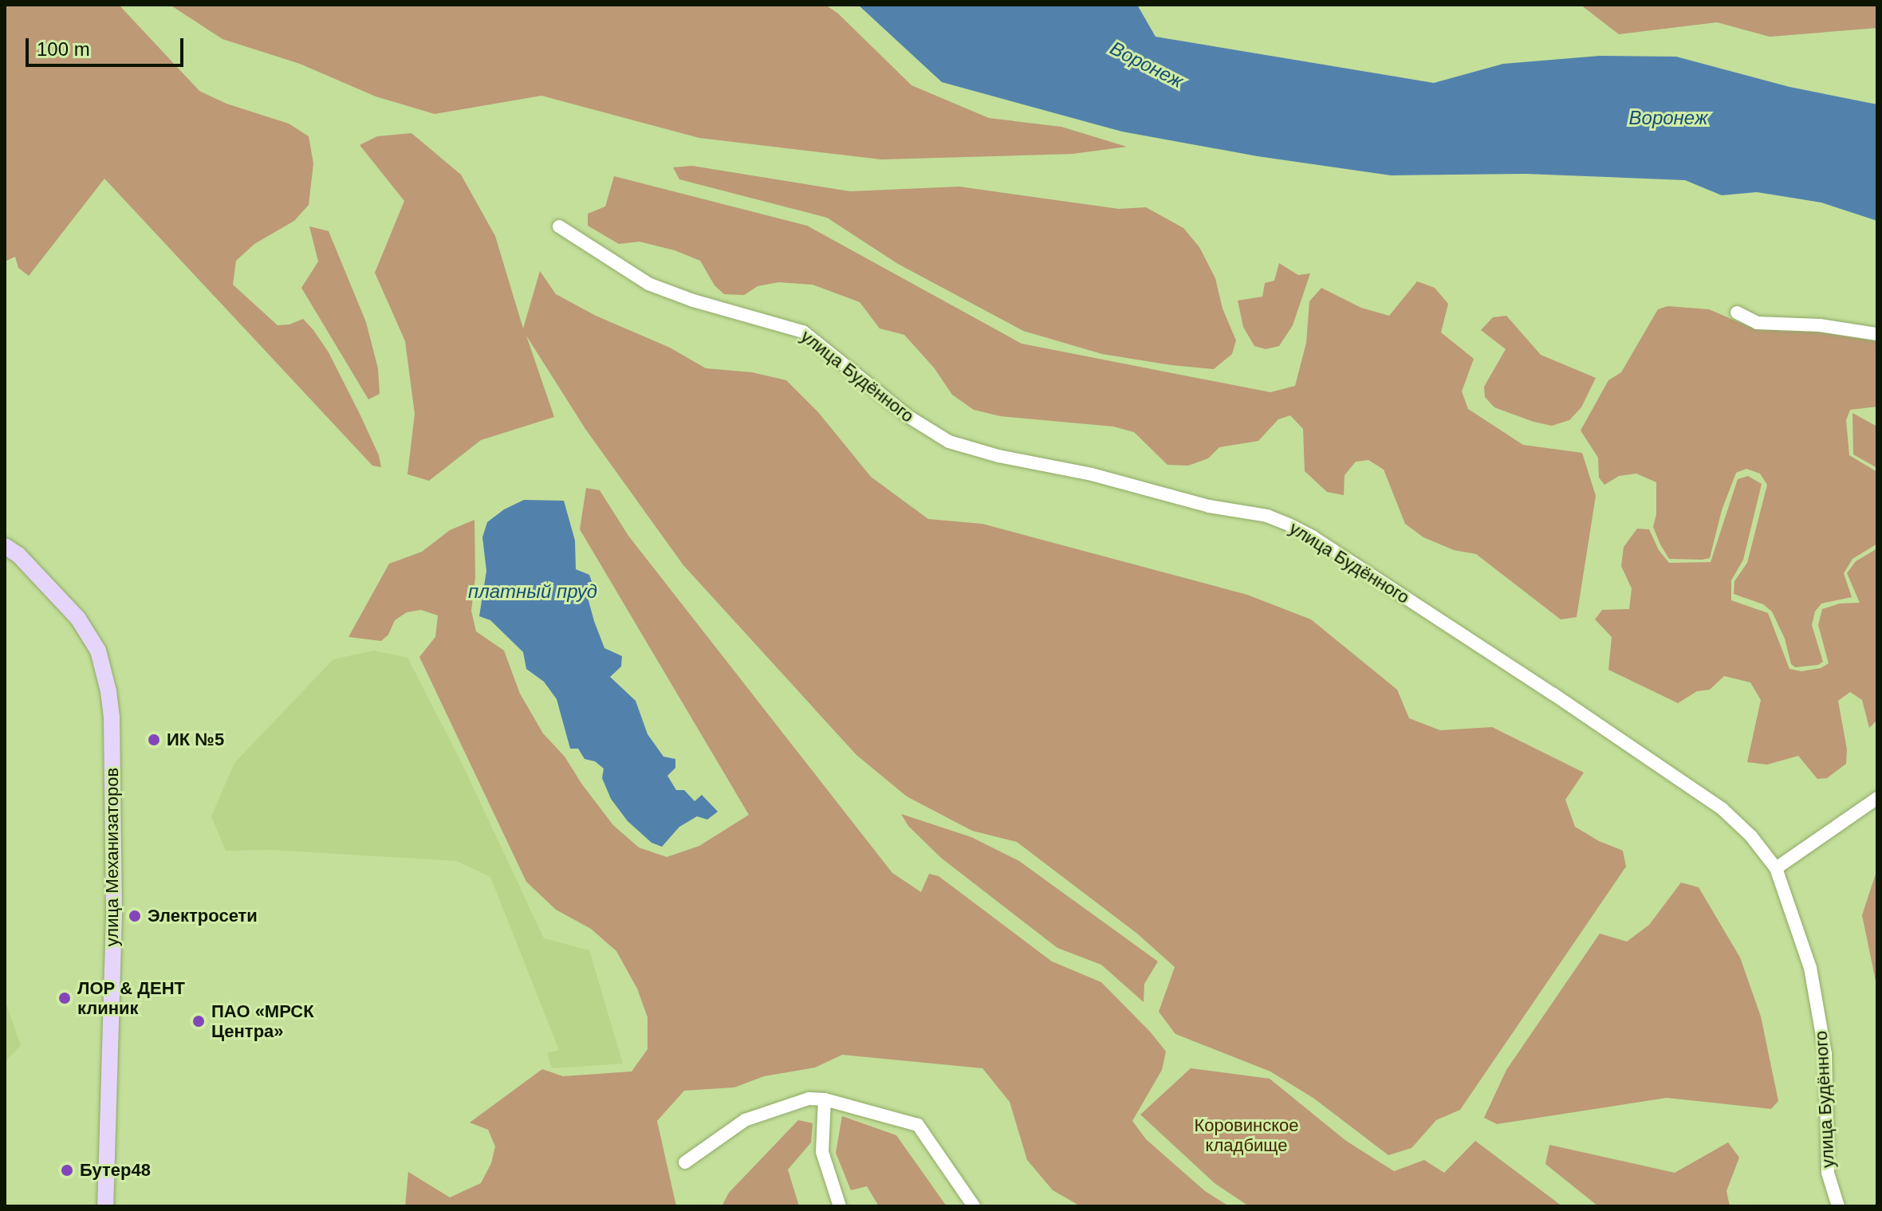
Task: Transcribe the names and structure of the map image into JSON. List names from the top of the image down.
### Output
{
  "streets": {
    "main road": ["улица Механизаторов"],
    "street": ["улица Будённого"]
  },
  "water": ["Воронеж", "платный пруд"],
  "parks": ["Коровинское кладбище"],
  "places": [
    "ИК №5",
    "Электросети",
    "ЛОР & ДЕНТ клиник",
    "ПАО «МРСК Центра»",
    "Бутер48"
  ],
  "scale_bar": "100 m"
}
